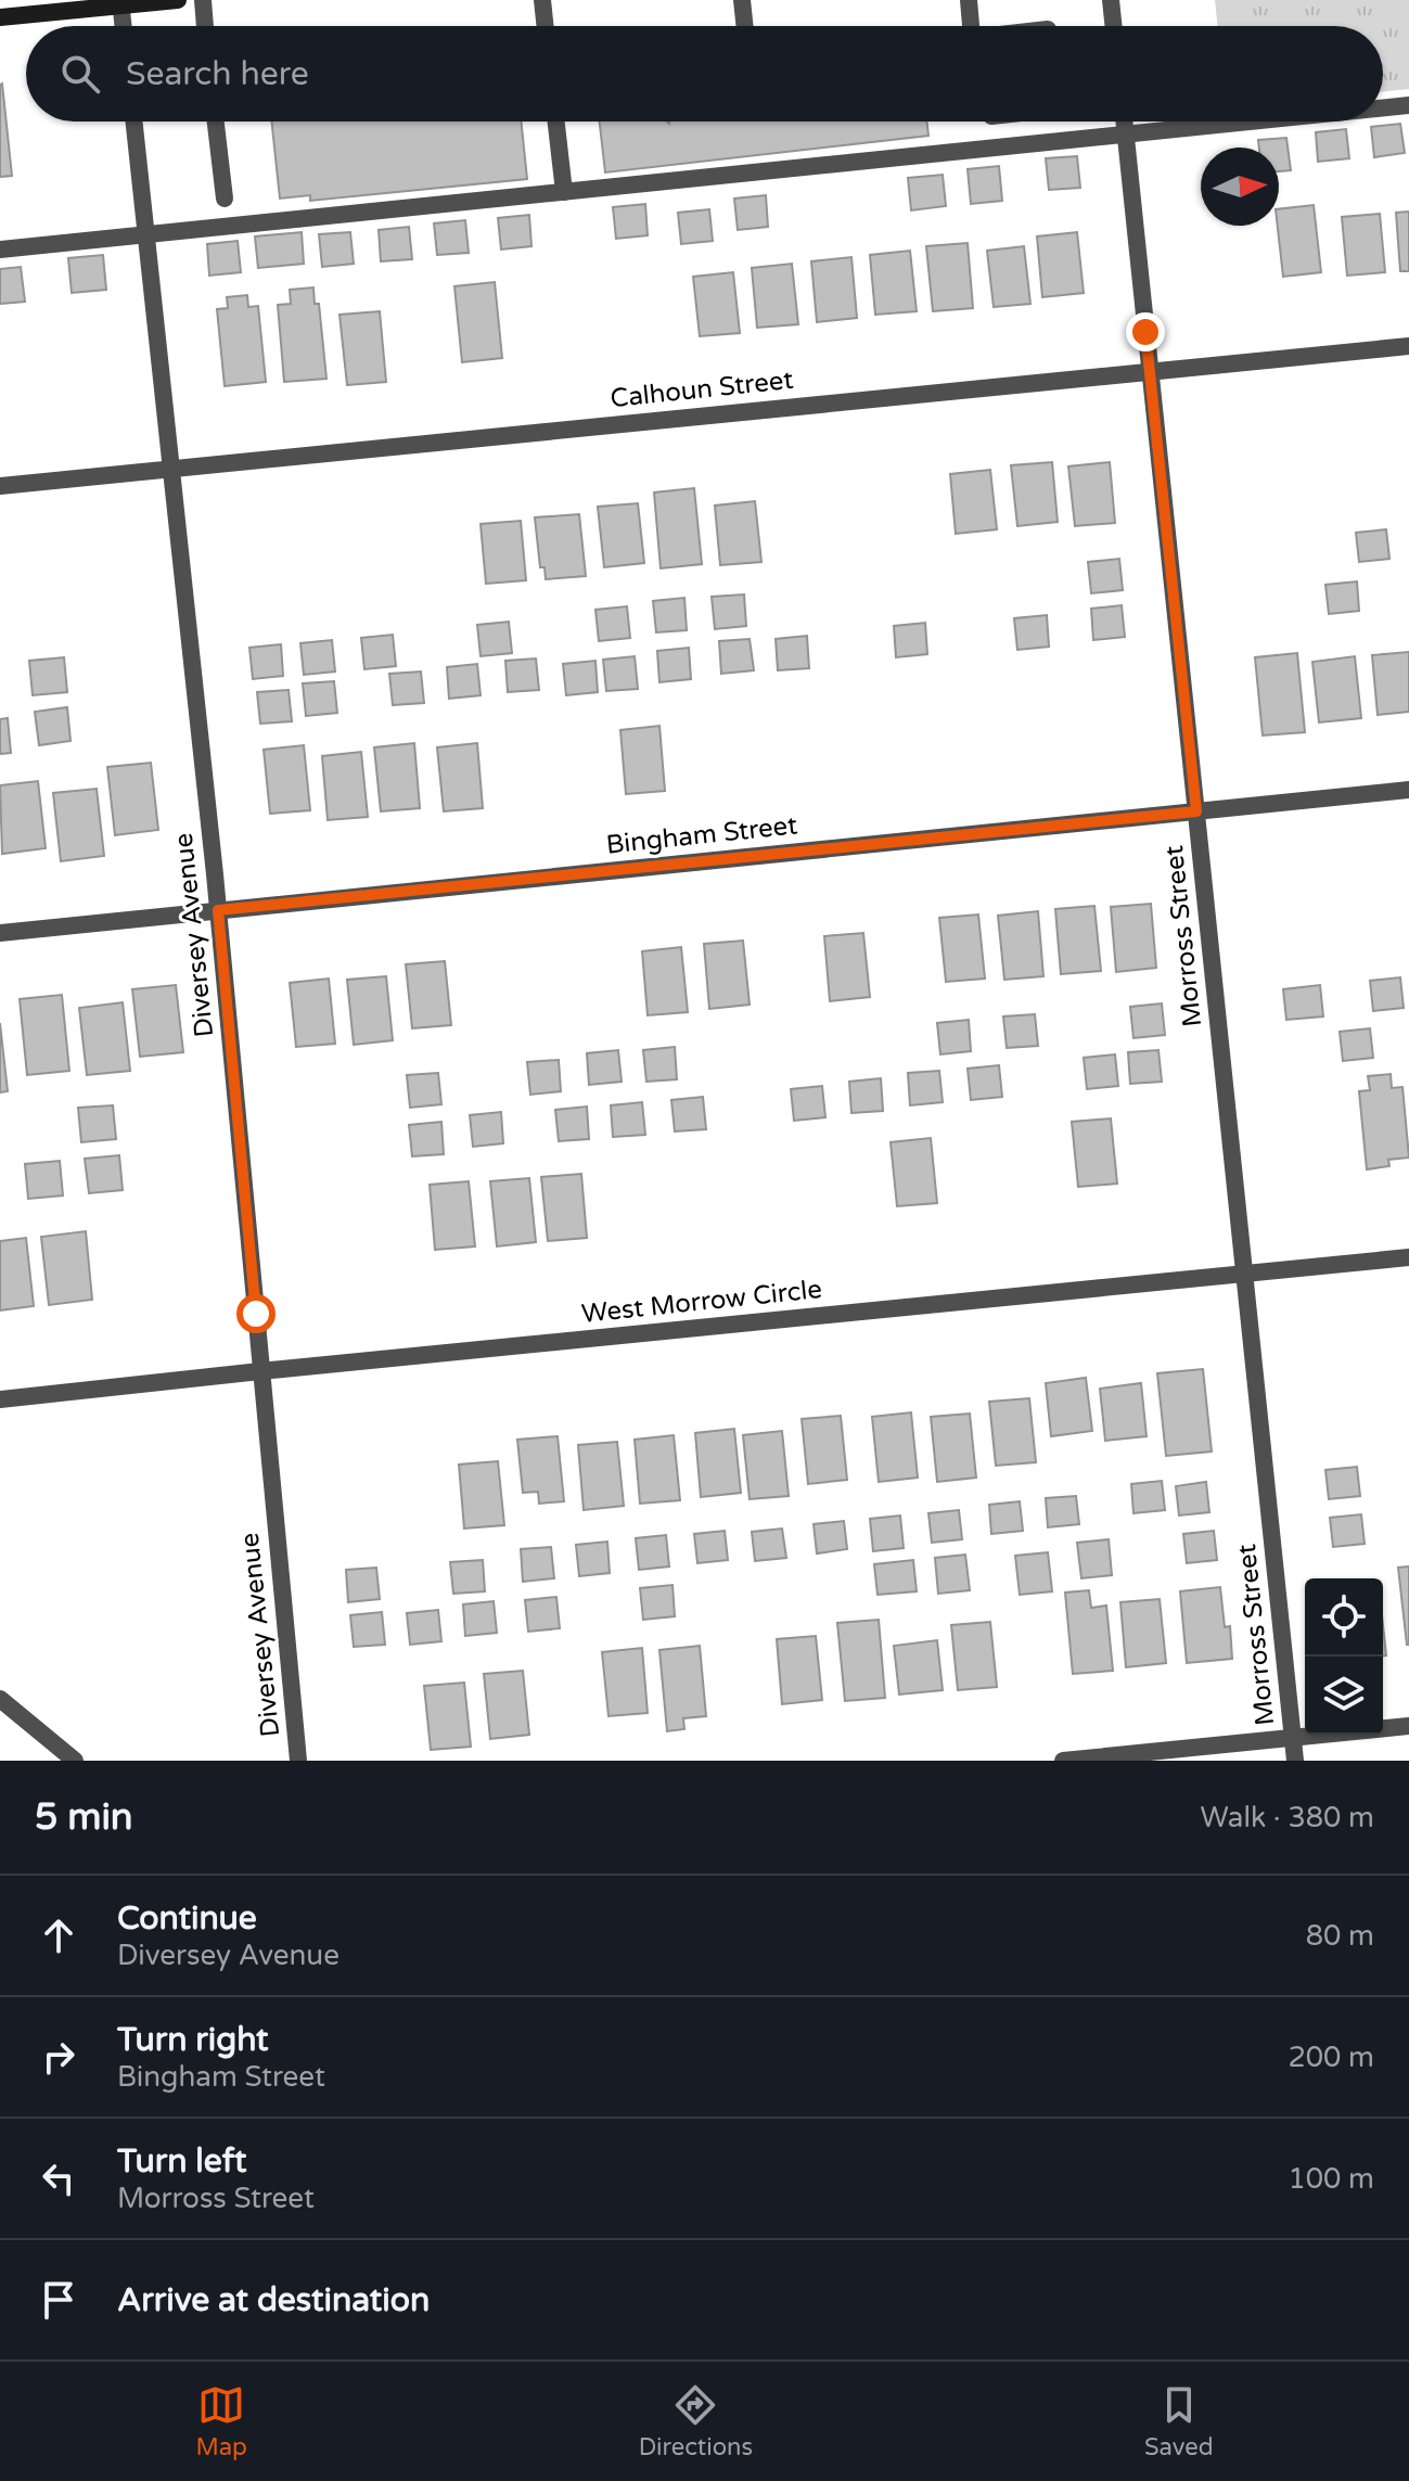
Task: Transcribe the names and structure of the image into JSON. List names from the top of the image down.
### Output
{
  "streets": {
    "street": [
      "Calhoun Street",
      "Bingham Street",
      "Diversey Avenue",
      "Morross Street",
      "West Morrow Circle"
    ]
  },
  "crossings": [
    ["Calhoun Street", "Diversey Avenue"],
    ["Calhoun Street", "Morross Street"],
    ["Bingham Street", "Diversey Avenue"],
    ["Bingham Street", "Morross Street"],
    ["Diversey Avenue", "West Morrow Circle"],
    ["Morross Street", "West Morrow Circle"]
  ],
  "north": "right",
  "page": {
    "search": "Search here",
    "heading": ["5 min", "Walk · 380 m"],
    "list": [
      ["Continue", "Diversey Avenue", "80 m"],
      ["Turn right", "Bingham Street", "200 m"],
      ["Turn left", "Morross Street", "100 m"],
      "Arrive at destination"
    ],
    "nav": ["Map", "Directions", "Saved"]
  }
}
